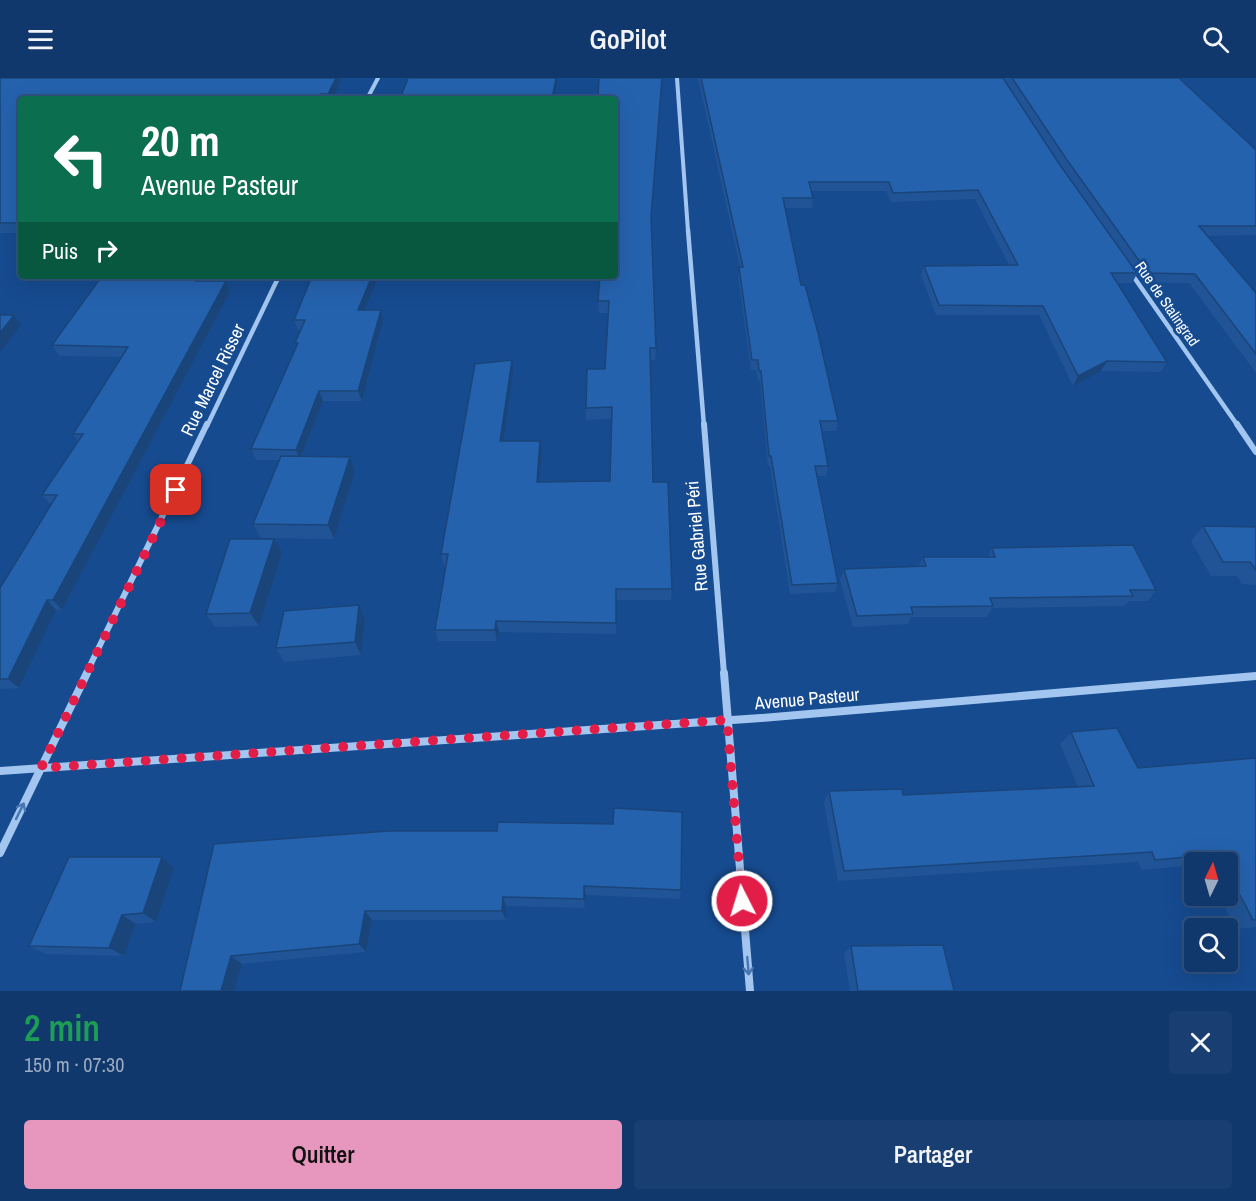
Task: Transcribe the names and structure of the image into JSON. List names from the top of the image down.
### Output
{
  "streets": {
    "street": [
      "Rue de Stalingrad",
      "Rue Marcel Risser",
      "Rue Gabriel Péri",
      "Avenue Pasteur"
    ]
  },
  "crossings": [
    ["Rue Marcel Risser", "Avenue Pasteur"],
    ["Rue Gabriel Péri", "Avenue Pasteur"]
  ],
  "north": "top",
  "page": {
    "header": "GoPilot",
    "turn": ["20 m", "Avenue Pasteur"],
    "then": "Puis",
    "heading": ["2 min", "150 m · 07:30"],
    "buttons": ["Quitter", "Partager"]
  }
}
